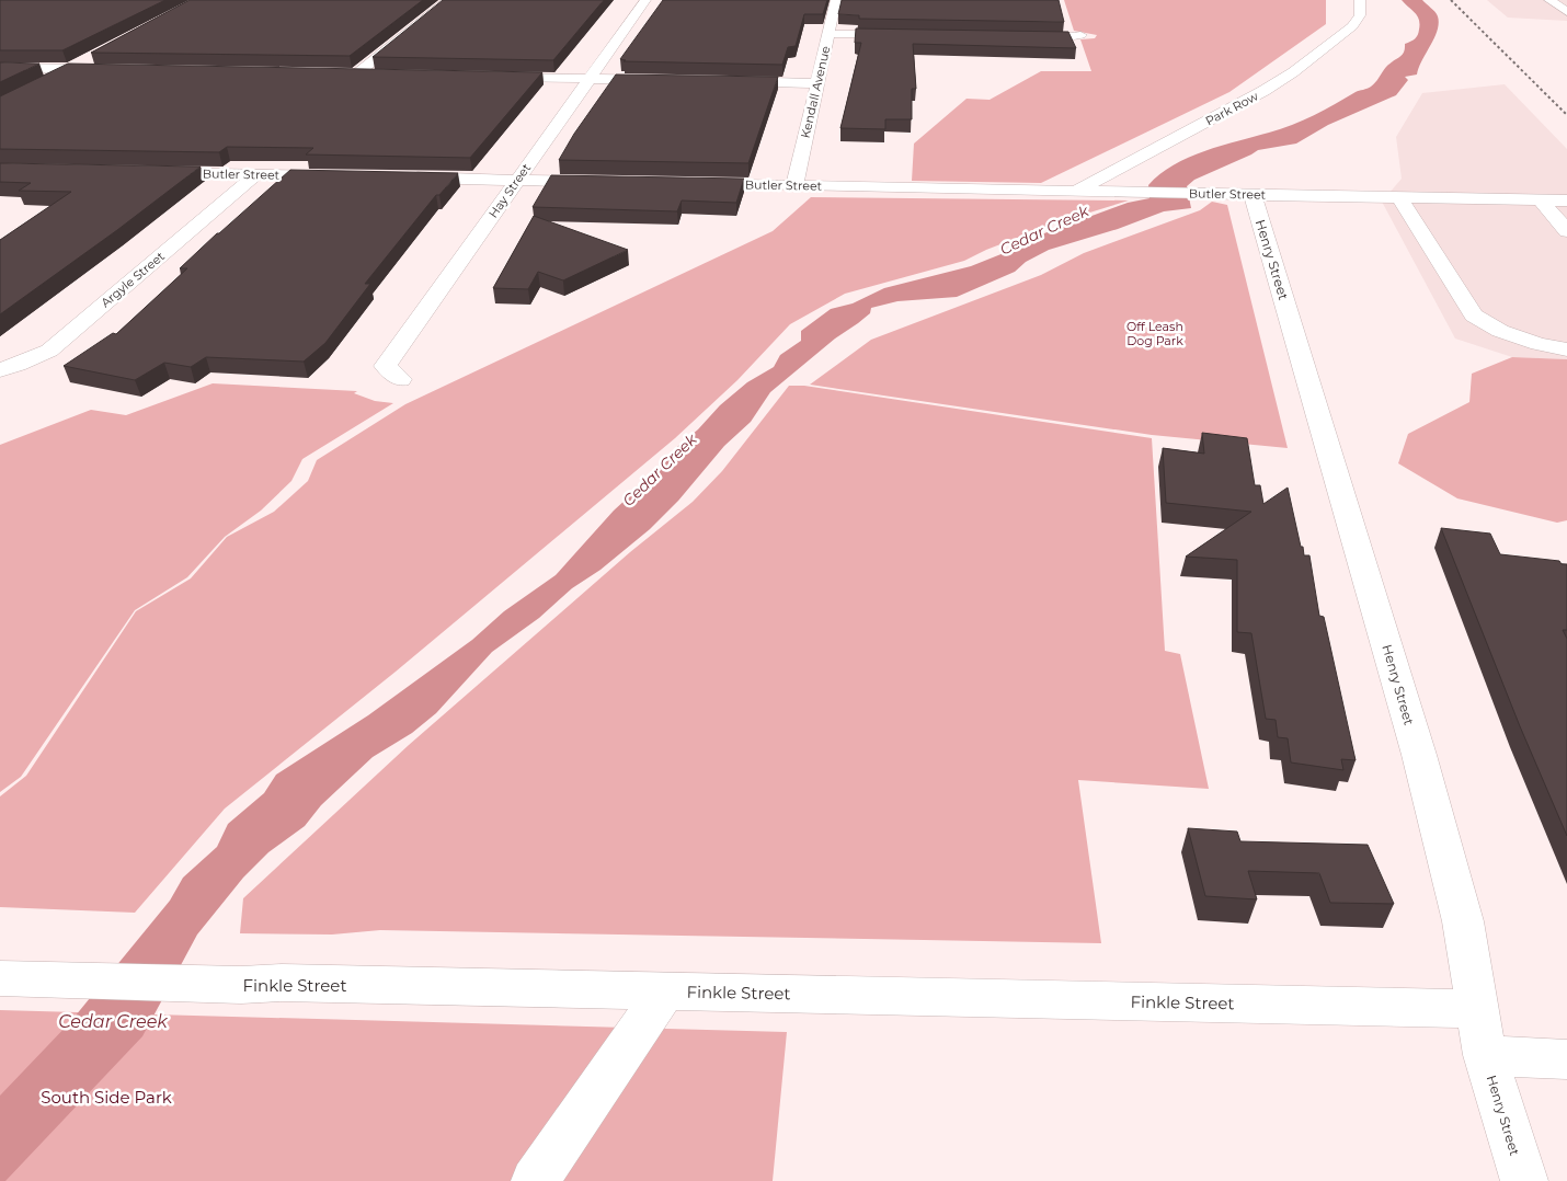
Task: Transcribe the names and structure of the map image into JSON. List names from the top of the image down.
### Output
{
  "streets": {
    "street": [
      "Kendall Avenue",
      "Park Row",
      "Butler Street",
      "Hay Street",
      "Henry Street",
      "Argyle Street",
      "Finkle Street"
    ]
  },
  "crossings": [
    ["Kendall Avenue", "Butler Street"],
    ["Park Row", "Butler Street"],
    ["Butler Street", "Henry Street"],
    ["Butler Street", "Argyle Street"],
    ["Henry Street", "Finkle Street"]
  ],
  "water": ["Cedar Creek"],
  "parks": ["Off Leash Dog Park", "South Side Park"]
}
